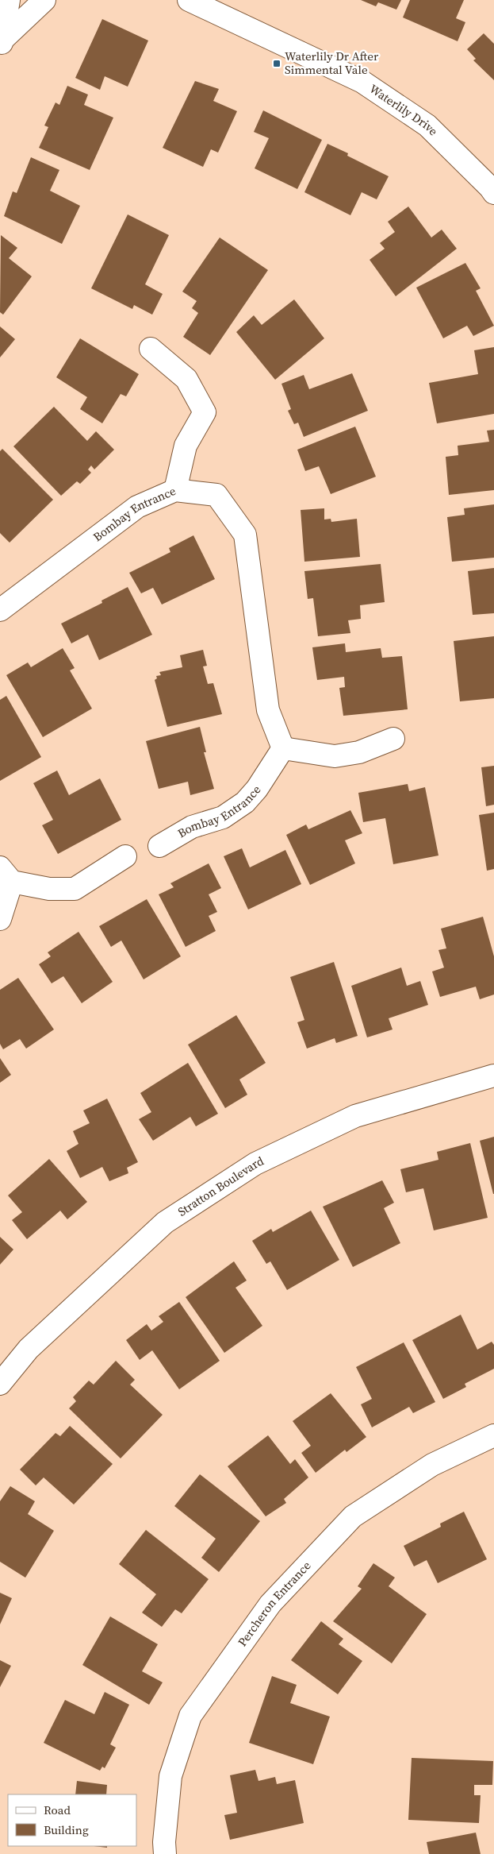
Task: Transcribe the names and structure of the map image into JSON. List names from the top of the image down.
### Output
{
  "streets": {
    "street": [
      "Waterlily Drive",
      "Bombay Entrance",
      "Stratton Boulevard",
      "Percheron Entrance"
    ]
  },
  "places": {
    "transit": ["Waterlily Dr After Simmental Vale"]
  },
  "legend": ["Road", "Building"]
}
